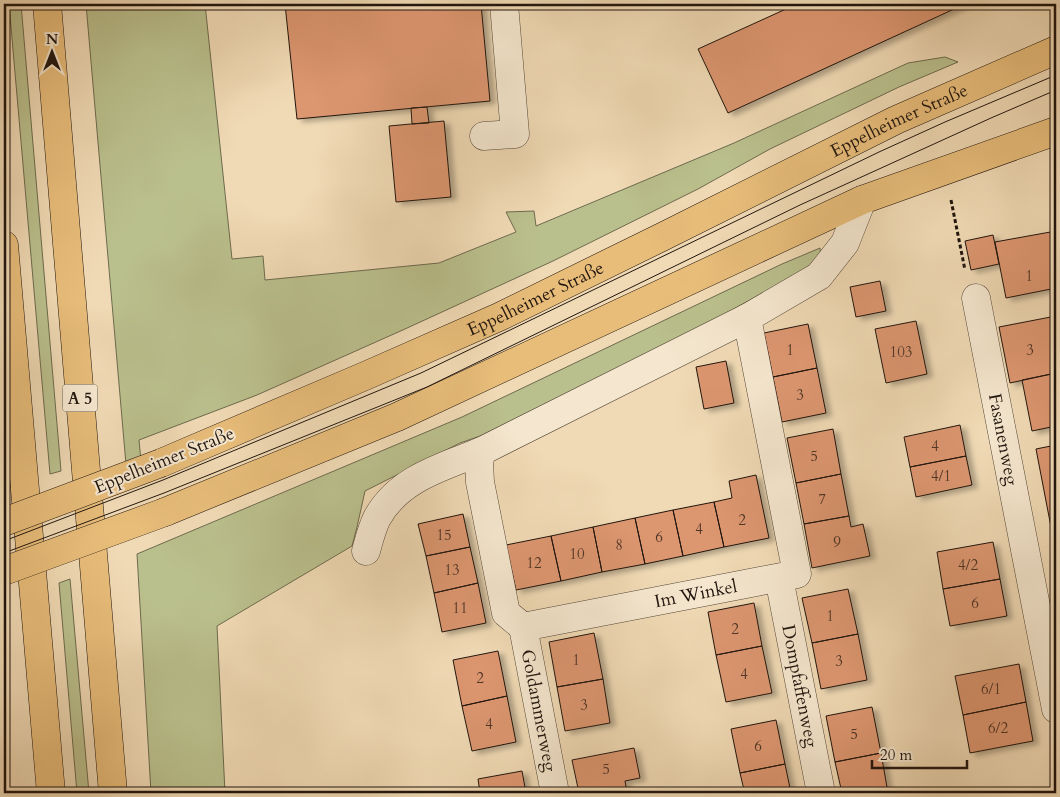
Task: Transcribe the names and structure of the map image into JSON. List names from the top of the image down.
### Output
{
  "streets": {
    "main road": ["Eppelheimer Straße", "A 5"],
    "street": [
      "Fasanenweg",
      "Im Winkel",
      "Dompfaffenweg",
      "Goldammerweg"
    ]
  },
  "crossings": [
    ["Im Winkel", "Dompfaffenweg"],
    ["Im Winkel", "Goldammerweg"]
  ],
  "house_numbers": [
    "1",
    "1",
    "3",
    "103",
    "3",
    "4",
    "5",
    "4/1",
    "7",
    "2",
    "4",
    "15",
    "6",
    "9",
    "8",
    "10",
    "12",
    "4/2",
    "13",
    "6",
    "11",
    "1",
    "2",
    "1",
    "3",
    "4",
    "2",
    "6/1",
    "3",
    "4",
    "6/2",
    "5",
    "6",
    "5"
  ],
  "scale_bar": "20 m",
  "north": "top"
}
